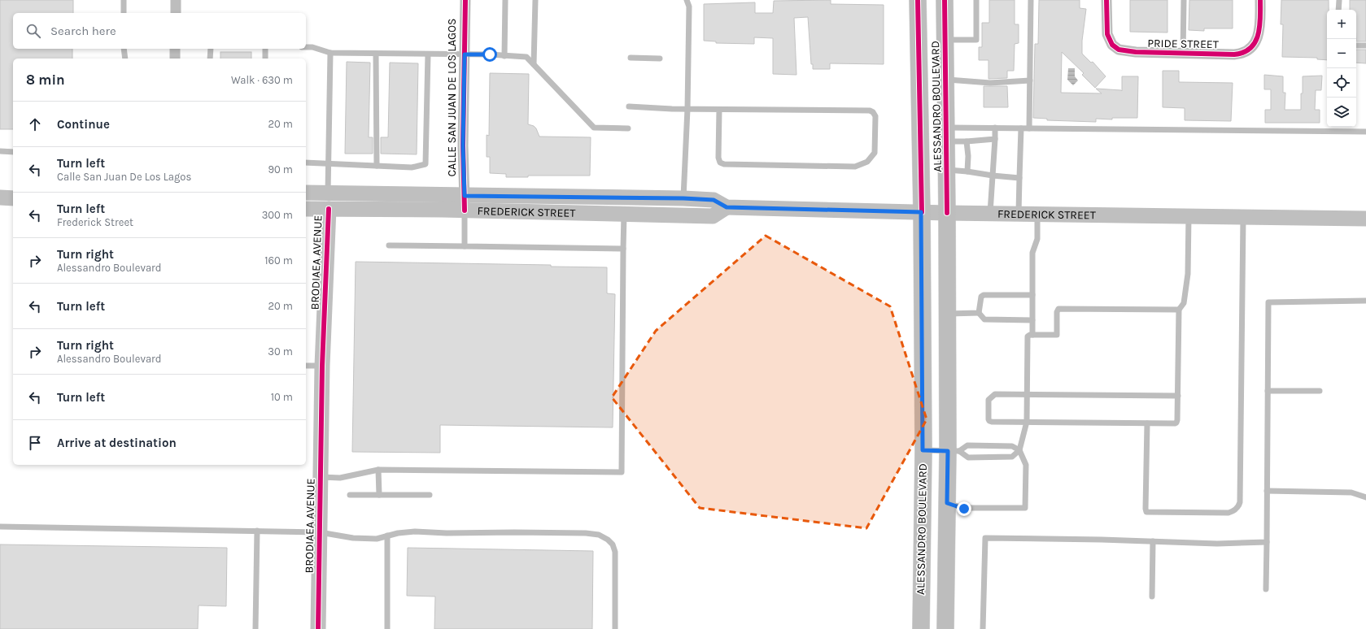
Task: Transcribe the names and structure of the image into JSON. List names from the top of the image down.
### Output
{
  "streets": {
    "main road": ["ALESSANDRO BOULEVARD", "FREDERICK STREET", "BRODIAEA AVENUE"],
    "street": ["PRIDE STREET", "CALLE SAN JUAN DE LOS LAGOS"]
  },
  "crossings": [
    ["CALLE SAN JUAN DE LOS LAGOS", "FREDERICK STREET"],
    ["ALESSANDRO BOULEVARD", "FREDERICK STREET"],
    ["FREDERICK STREET", "BRODIAEA AVENUE"]
  ],
  "page": {
    "map_buttons": ["+", "−"],
    "search": "Search here",
    "heading": ["8 min", "Walk · 630 m"],
    "list": [
      ["Continue", "20 m"],
      ["Turn left", "Calle San Juan De Los Lagos", "90 m"],
      ["Turn left", "Frederick Street", "300 m"],
      ["Turn right", "Alessandro Boulevard", "160 m"],
      ["Turn left", "20 m"],
      ["Turn right", "Alessandro Boulevard", "30 m"],
      ["Turn left", "10 m"],
      "Arrive at destination"
    ]
  }
}
